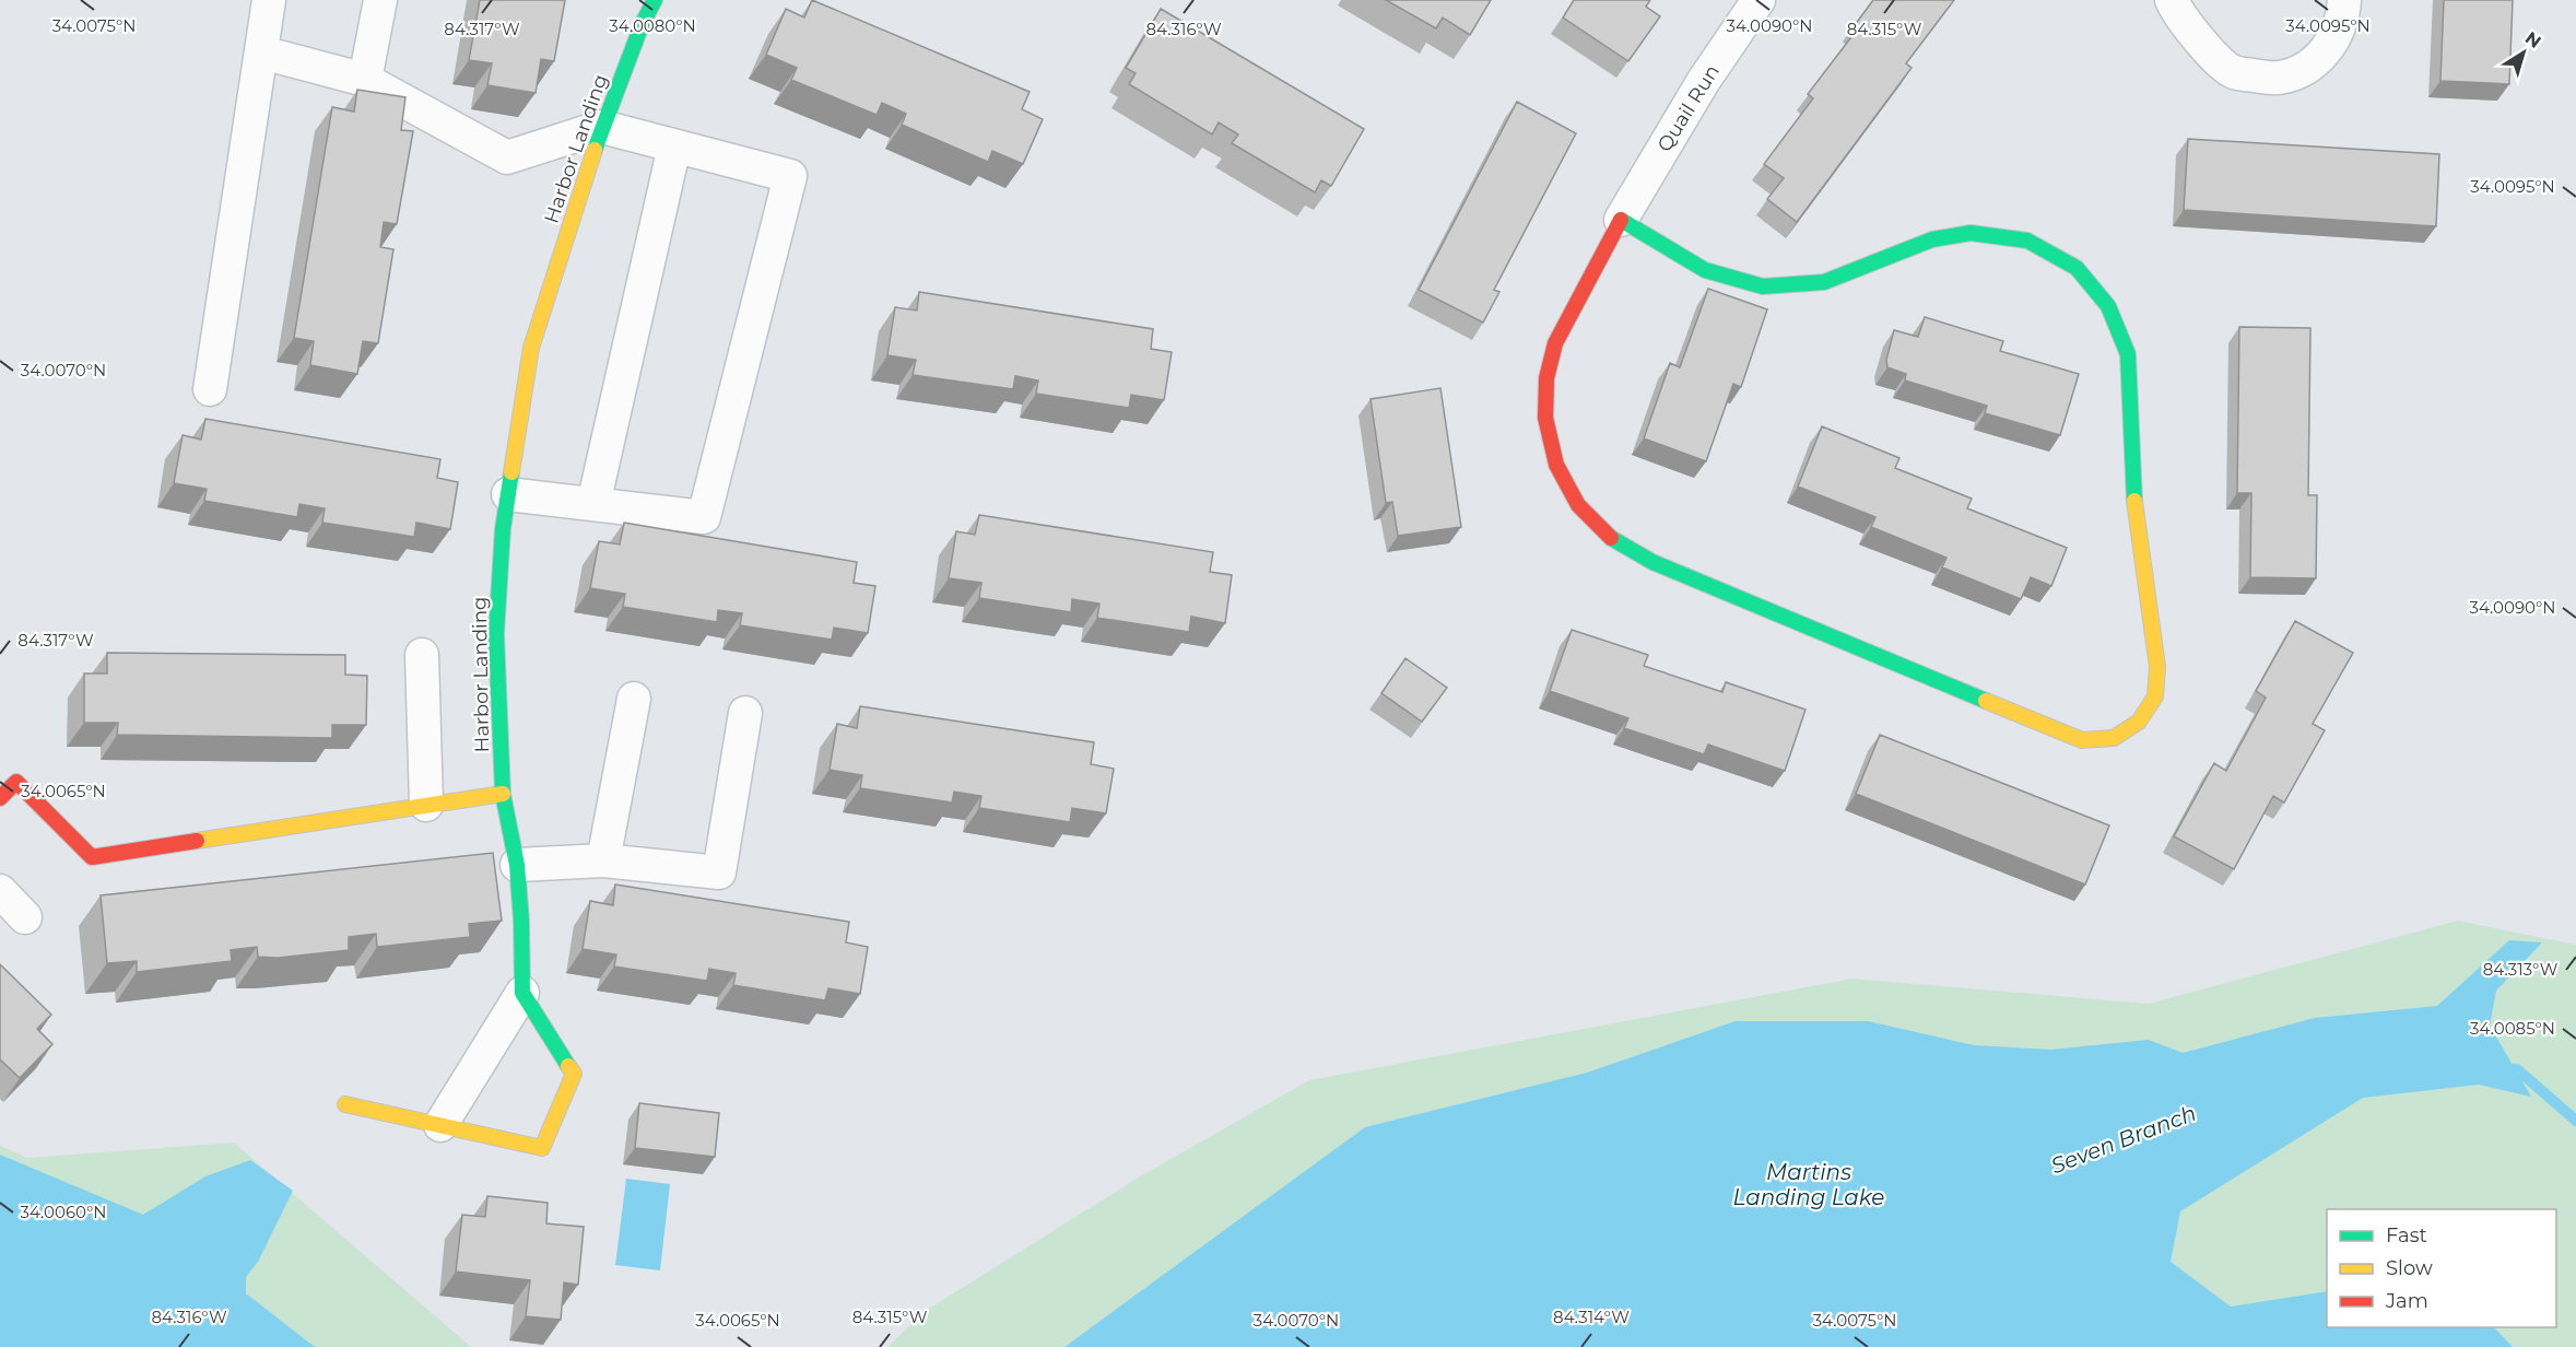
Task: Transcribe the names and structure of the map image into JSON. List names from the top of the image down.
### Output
{
  "streets": {
    "street": ["Quail Run", "Harbor Landing"]
  },
  "water": ["Seven Branch", "Martins Landing Lake"],
  "legend": ["Fast", "Slow", "Jam"],
  "north": "top right",
  "coordinates": [
    "34.0080°N",
    "34.0095°N",
    "34.0075°N",
    "34.0090°N",
    "84.317°W",
    "84.316°W",
    "84.315°W",
    "34.0070°N",
    "34.0065°N",
    "84.313°W",
    "34.0085°N",
    "34.0060°N",
    "84.314°W"
  ]
}
